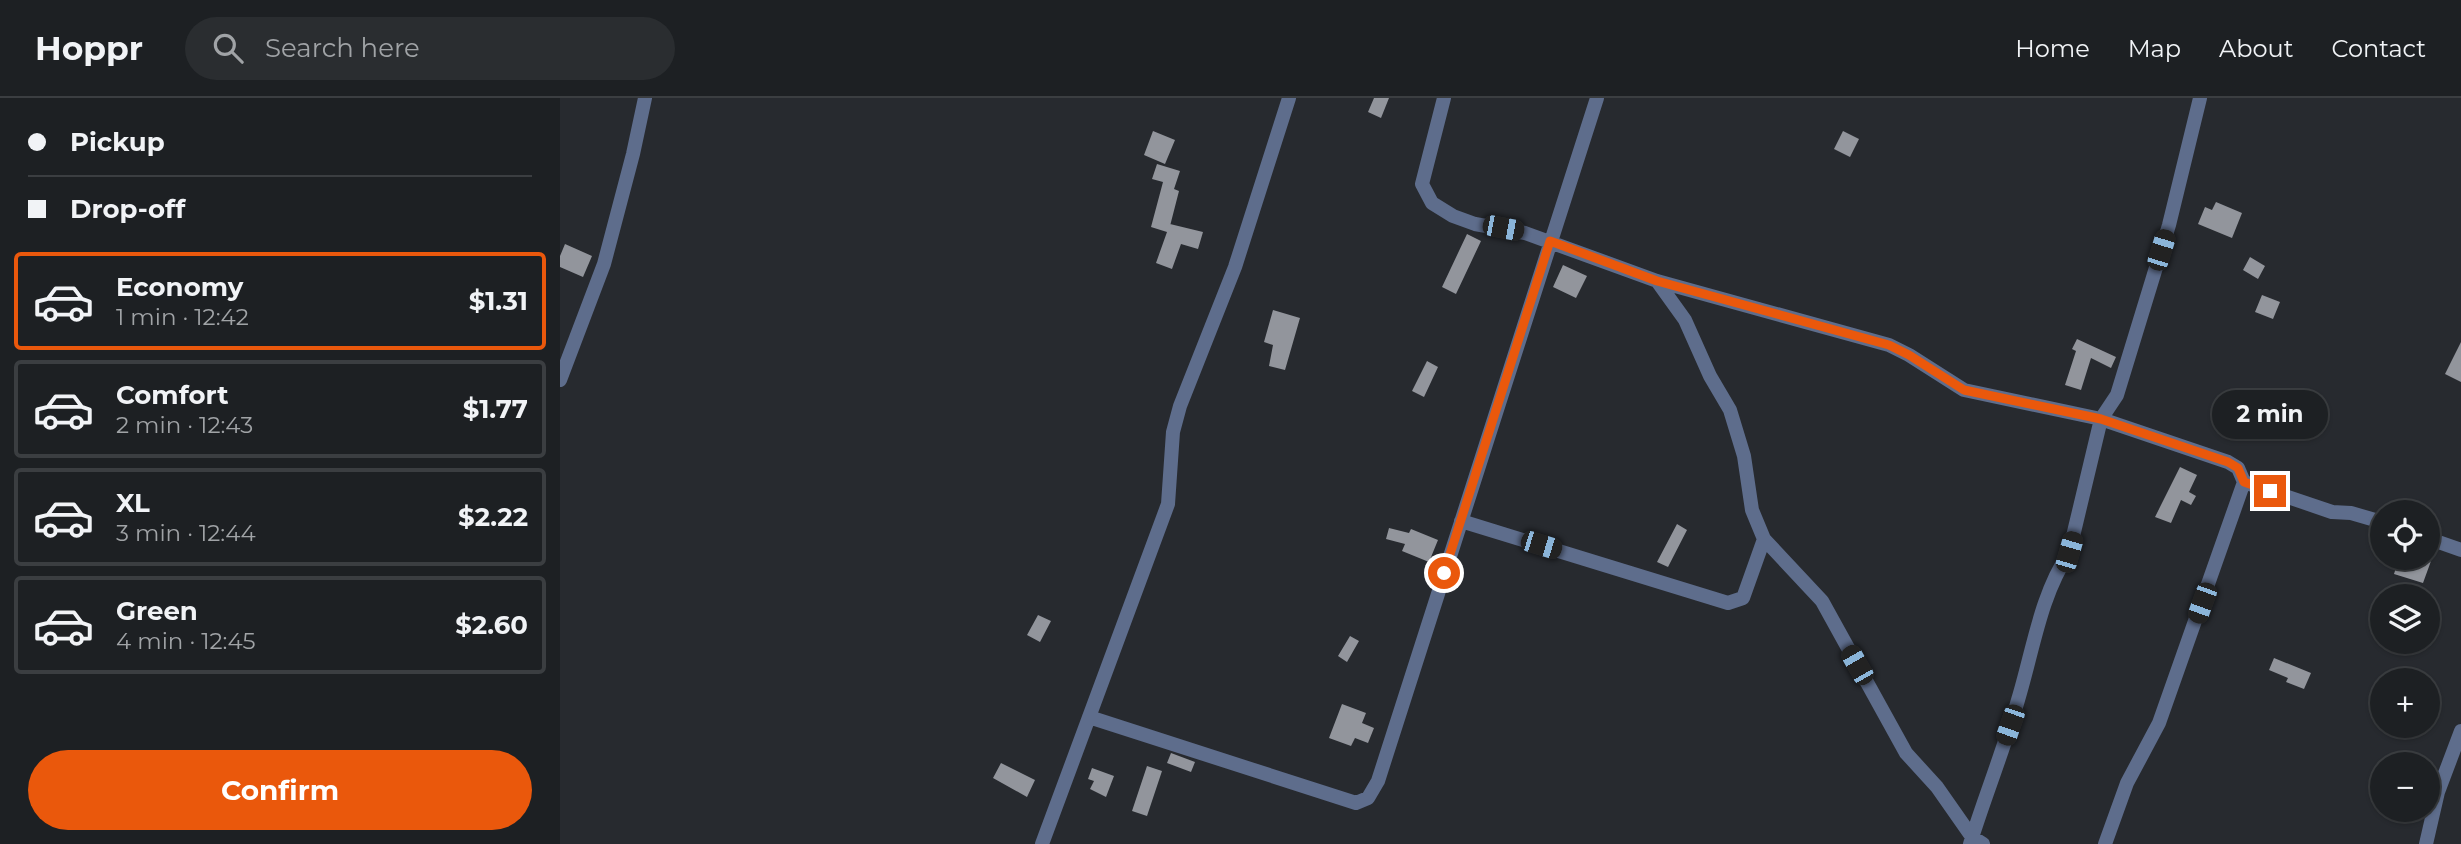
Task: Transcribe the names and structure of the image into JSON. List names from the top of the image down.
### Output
{
  "page": {
    "header": "Hoppr",
    "search": "Search here",
    "nav": [
      "Home",
      "Map",
      "About",
      "Contact"
    ],
    "banner": ["Pickup", "Drop-off"],
    "list": [
      {
        "name": "Economy",
        "note": "1 min · 12:42",
        "value": "$1.31"
      },
      {
        "name": "Comfort",
        "note": "2 min · 12:43",
        "value": "$1.77"
      },
      {
        "name": "XL",
        "note": "3 min · 12:44",
        "value": "$2.22"
      },
      {
        "name": "Green",
        "note": "4 min · 12:45",
        "value": "$2.60"
      }
    ],
    "bubble": "2 min",
    "map_buttons": ["+", "−"],
    "buttons": "Confirm"
  }
}
